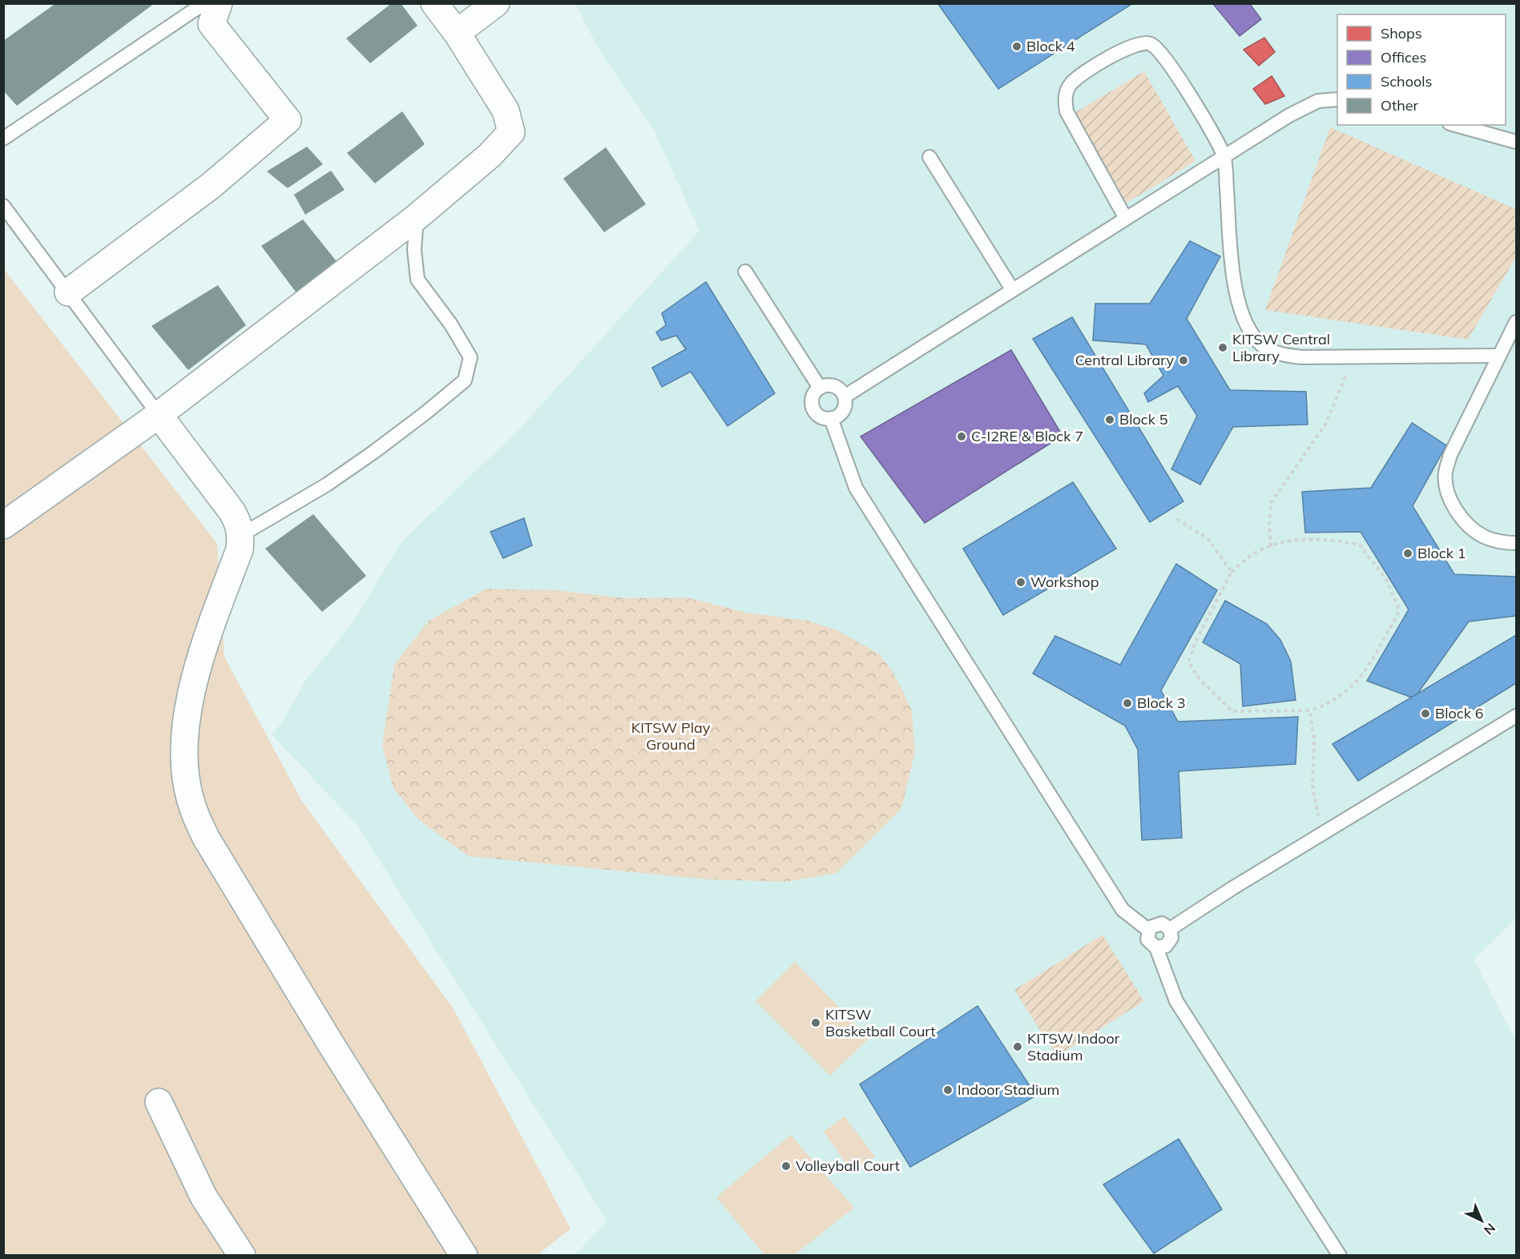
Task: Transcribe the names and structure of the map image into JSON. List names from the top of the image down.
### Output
{
  "parks": ["KITSW Play Ground"],
  "places": [
    "Block 4",
    "KITSW Central Library",
    "Central Library",
    "Block 5",
    "C-I2RE & Block 7",
    "Block 1",
    "Workshop",
    "Block 3",
    "Block 6",
    "KITSW Basketball Court",
    "KITSW Indoor Stadium",
    "Indoor Stadium",
    "Volleyball Court"
  ],
  "legend": [
    "Shops",
    "Offices",
    "Schools",
    "Other"
  ],
  "north": "bottom right"
}
